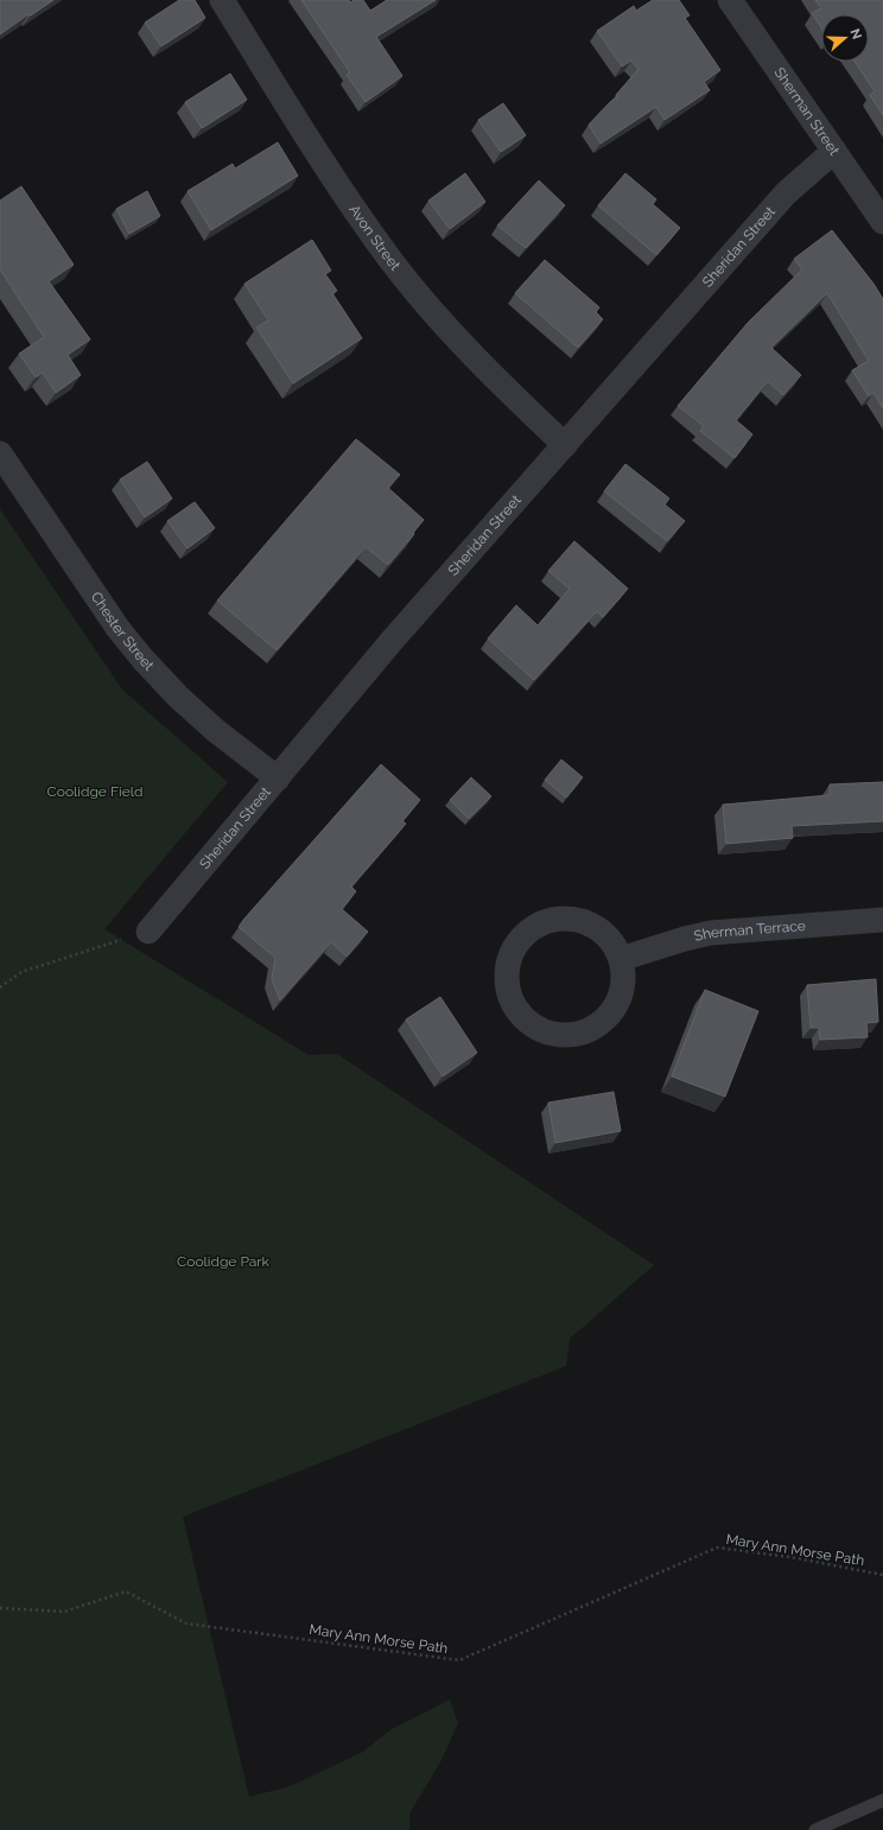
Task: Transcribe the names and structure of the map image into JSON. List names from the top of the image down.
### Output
{
  "streets": {
    "street": [
      "Sherman Street",
      "Avon Street",
      "Sheridan Street",
      "Chester Street",
      "Sherman Terrace"
    ],
    "path": ["Mary Ann Morse Path"]
  },
  "crossings": [
    ["Sherman Street", "Sheridan Street"],
    ["Avon Street", "Sheridan Street"],
    ["Sheridan Street", "Chester Street"]
  ],
  "parks": ["Coolidge Field", "Coolidge Park"],
  "north": "right"
}
